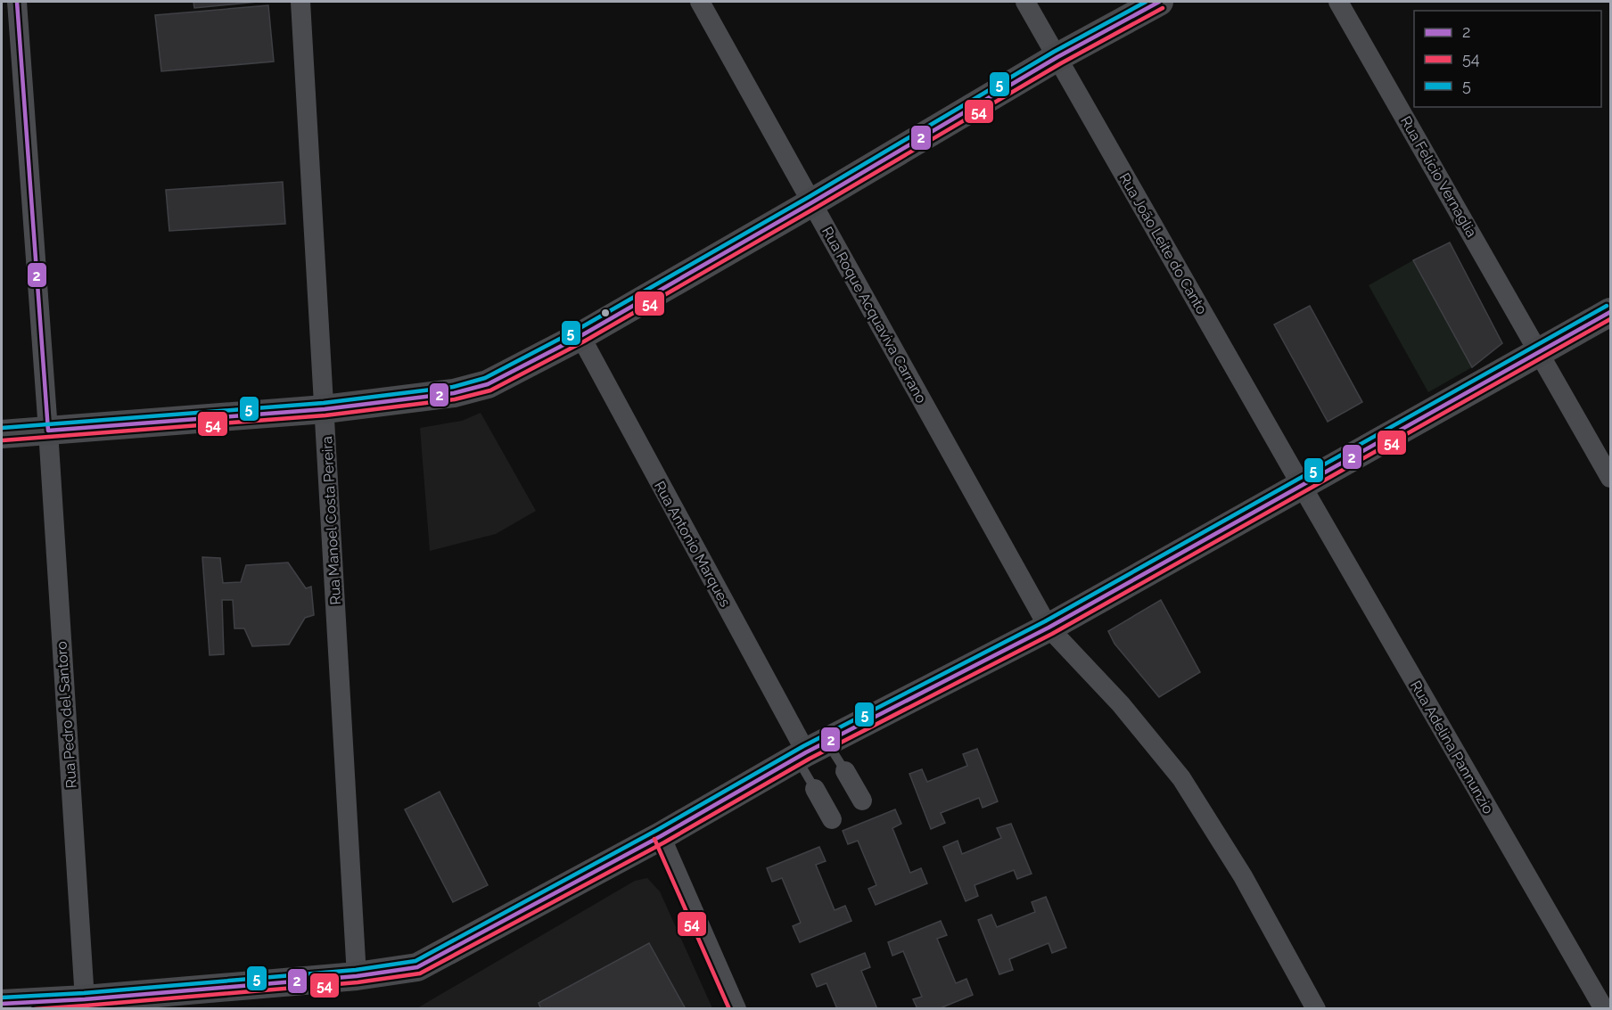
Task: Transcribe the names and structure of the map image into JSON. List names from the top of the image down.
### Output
{
  "streets": {
    "street": [
      "Rua Felício Vernaglia",
      "Rua João Leite do Canto",
      "Rua Roque Acquaviva Carrano",
      "Rua Manoel Costa Pereira",
      "Rua Antonio Marques",
      "Rua Pedro del Santoro",
      "Rua Adelina Pannunzio"
    ]
  },
  "crossings": [
    ["Rua João Leite do Canto", "Rua Adelina Pannunzio"]
  ],
  "lines": ["transit line 2", "transit line 5", "transit line 54"],
  "legend": ["2", "54", "5"]
}
